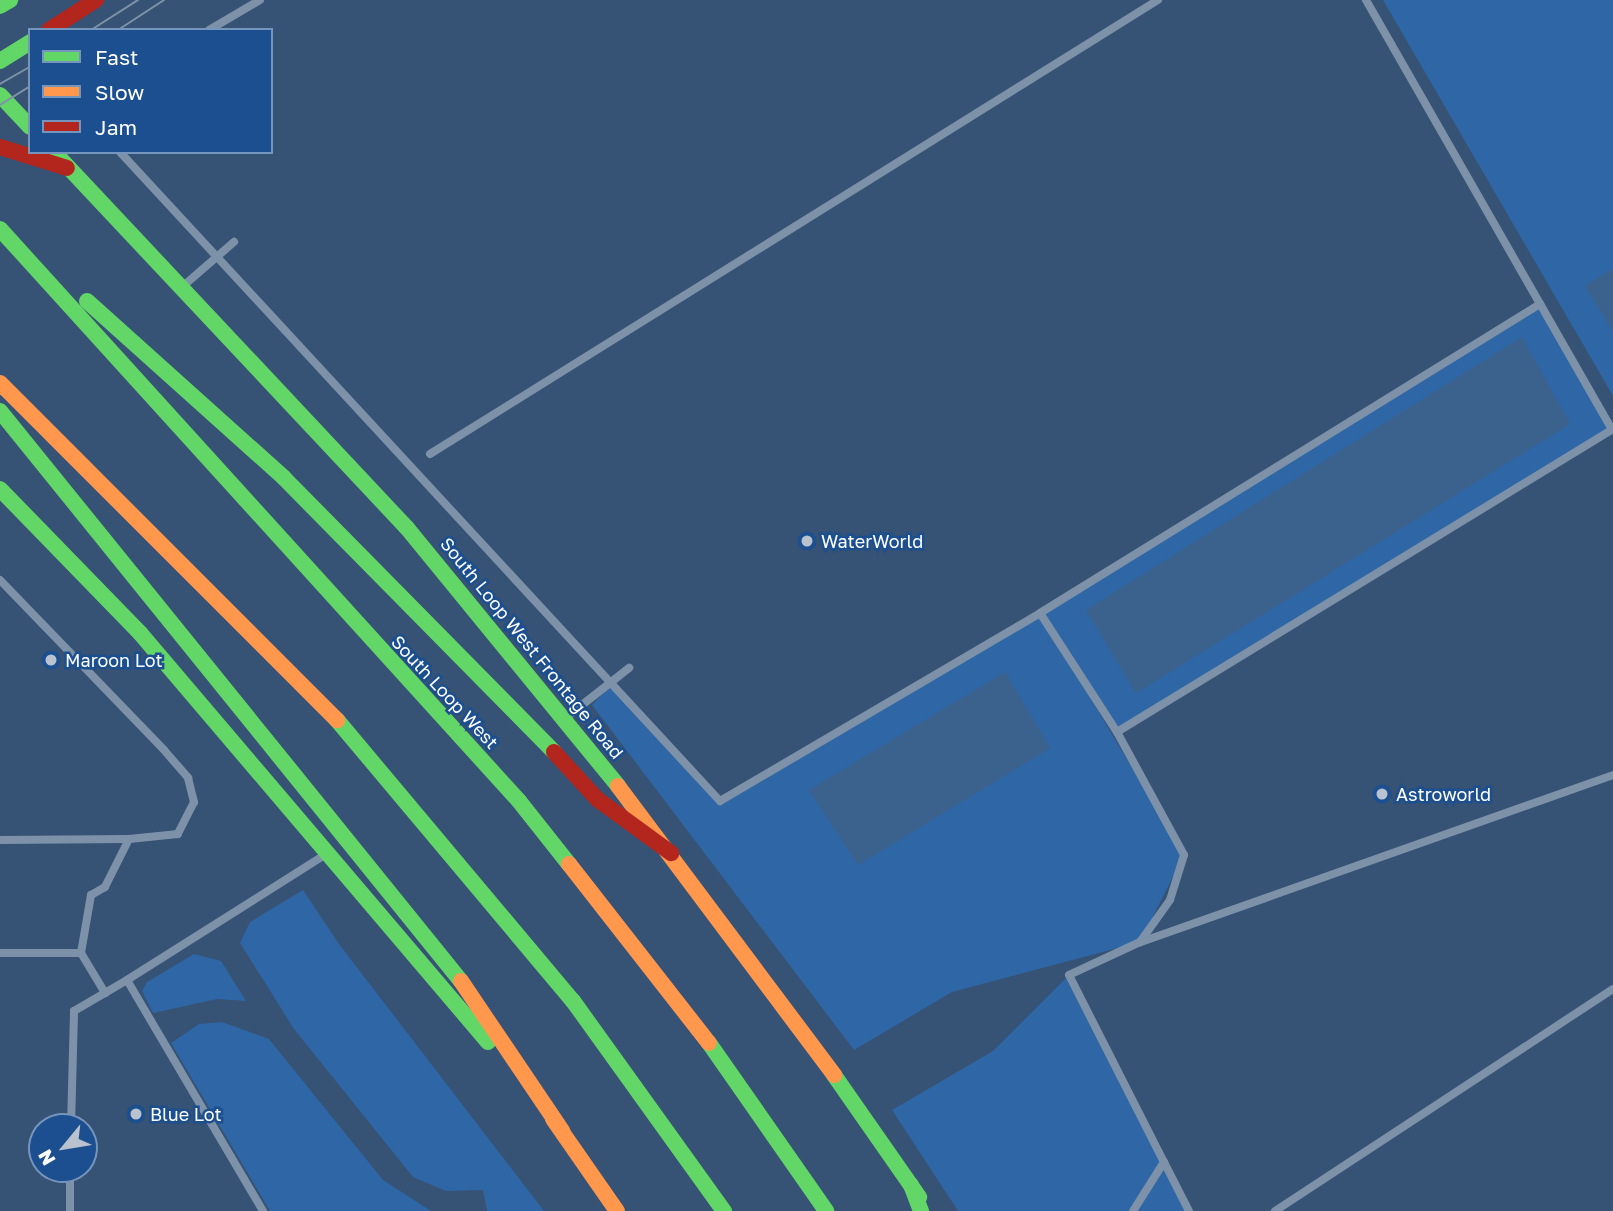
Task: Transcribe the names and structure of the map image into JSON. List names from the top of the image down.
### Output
{
  "streets": {
    "main road": ["South Loop West Frontage Road", "South Loop West"]
  },
  "places": [
    "WaterWorld",
    "Maroon Lot",
    "Astroworld",
    "Blue Lot"
  ],
  "legend": ["Fast", "Slow", "Jam"],
  "north": "bottom left"
}
